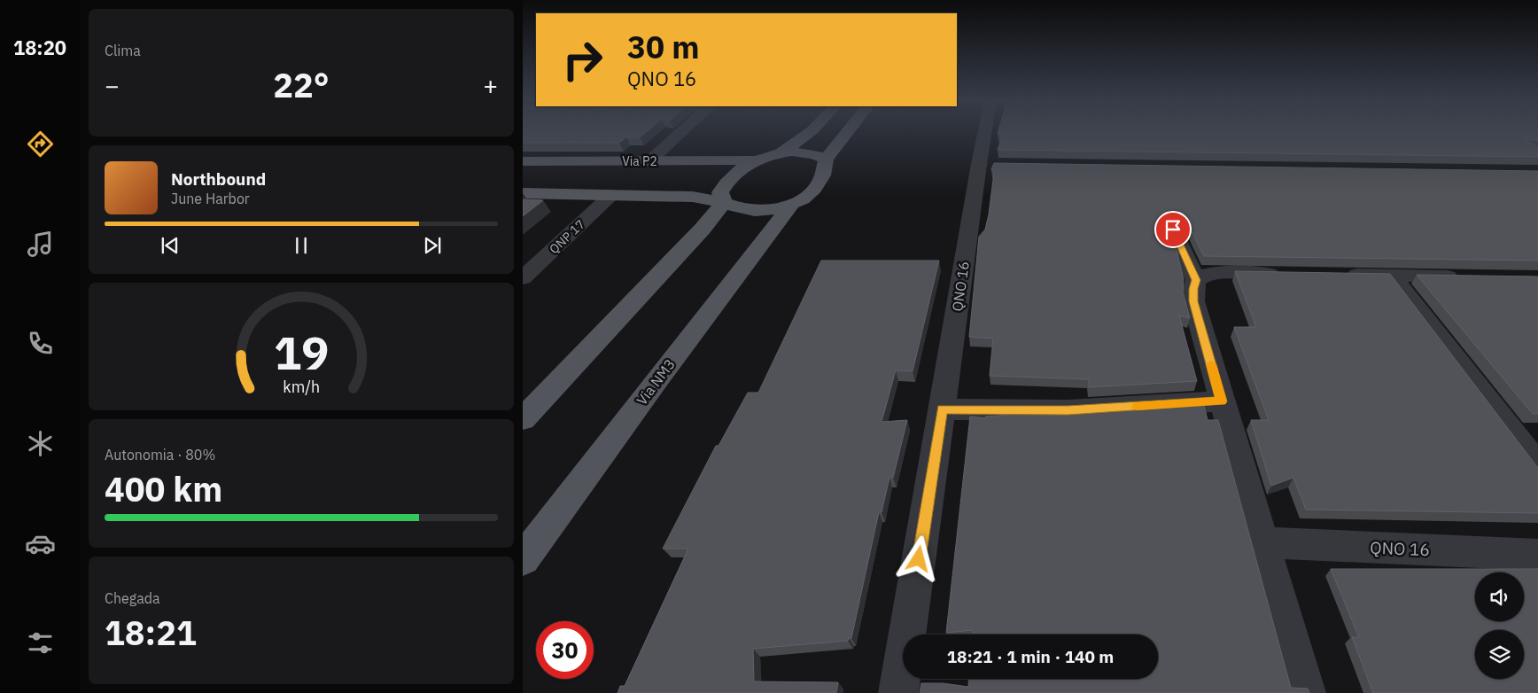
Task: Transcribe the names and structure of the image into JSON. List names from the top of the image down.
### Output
{
  "streets": {
    "main road": ["Via P2", "Via NM3"],
    "street": ["QNP 17", "QNO 16"]
  },
  "page": {
    "tabs": "18:20",
    "tile": [
      "Clima",
      ["Autonomia · 80%", "400 km"],
      ["Chegada", "18:21"]
    ],
    "turn": ["30 m", "QNO 16"],
    "heat": ["−", "22°", "+"],
    "song": ["Northbound", "June Harbor"],
    "limit": "30",
    "trip": "18:21 · 1 min · 140 m",
    "gauge": ["19", "km/h"]
  }
}
